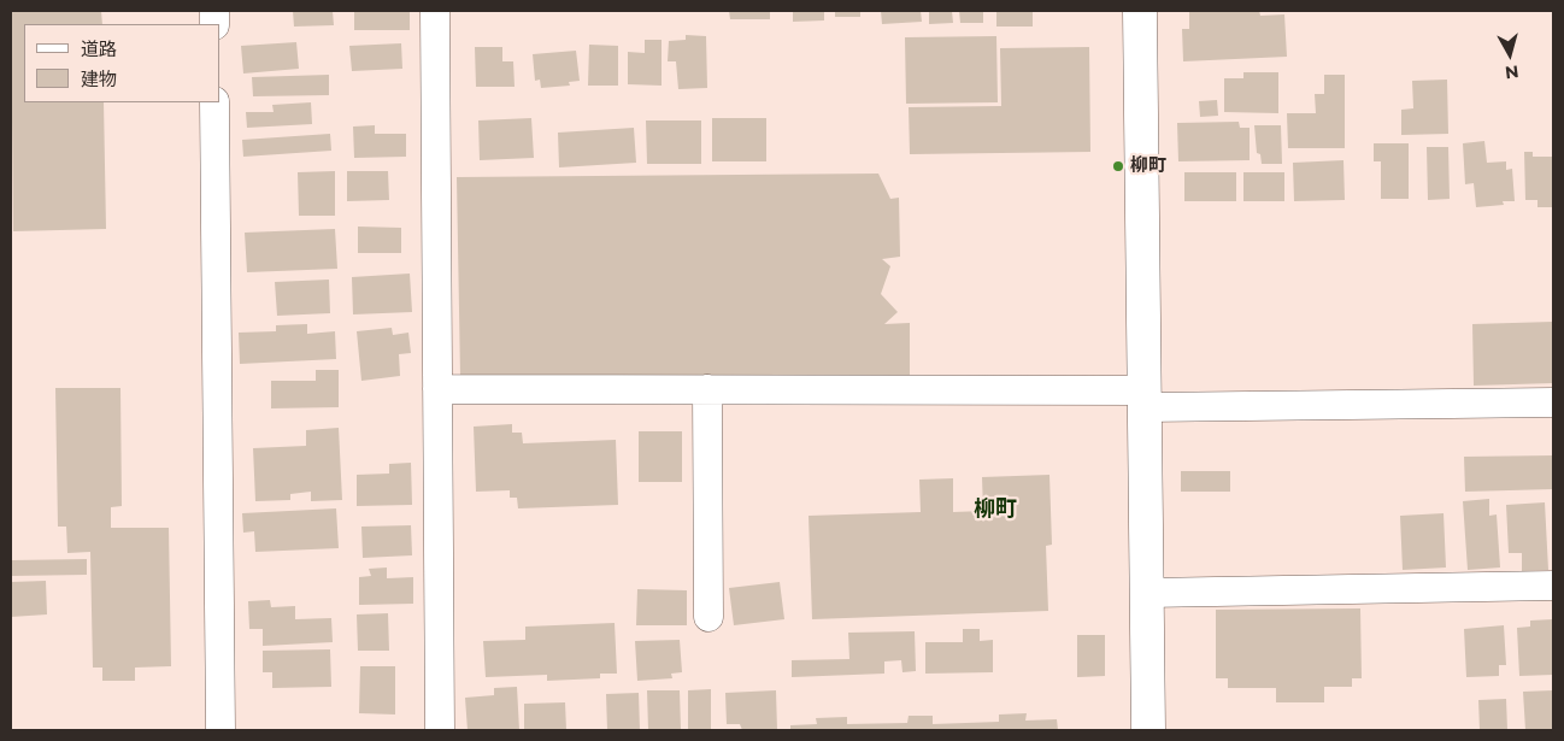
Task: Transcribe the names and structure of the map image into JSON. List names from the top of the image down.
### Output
{
  "districts": ["柳町"],
  "places": ["柳町"],
  "legend": ["道路", "建物"],
  "north": "bottom"
}
